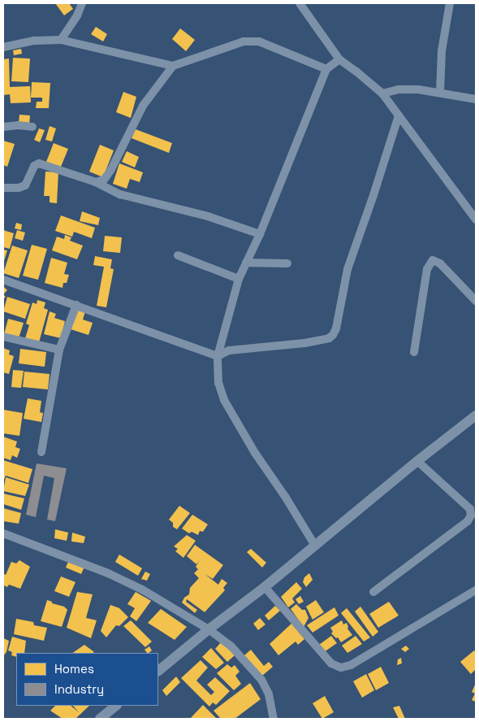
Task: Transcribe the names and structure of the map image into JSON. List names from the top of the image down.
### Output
{
  "legend": ["Homes", "Industry"]
}
